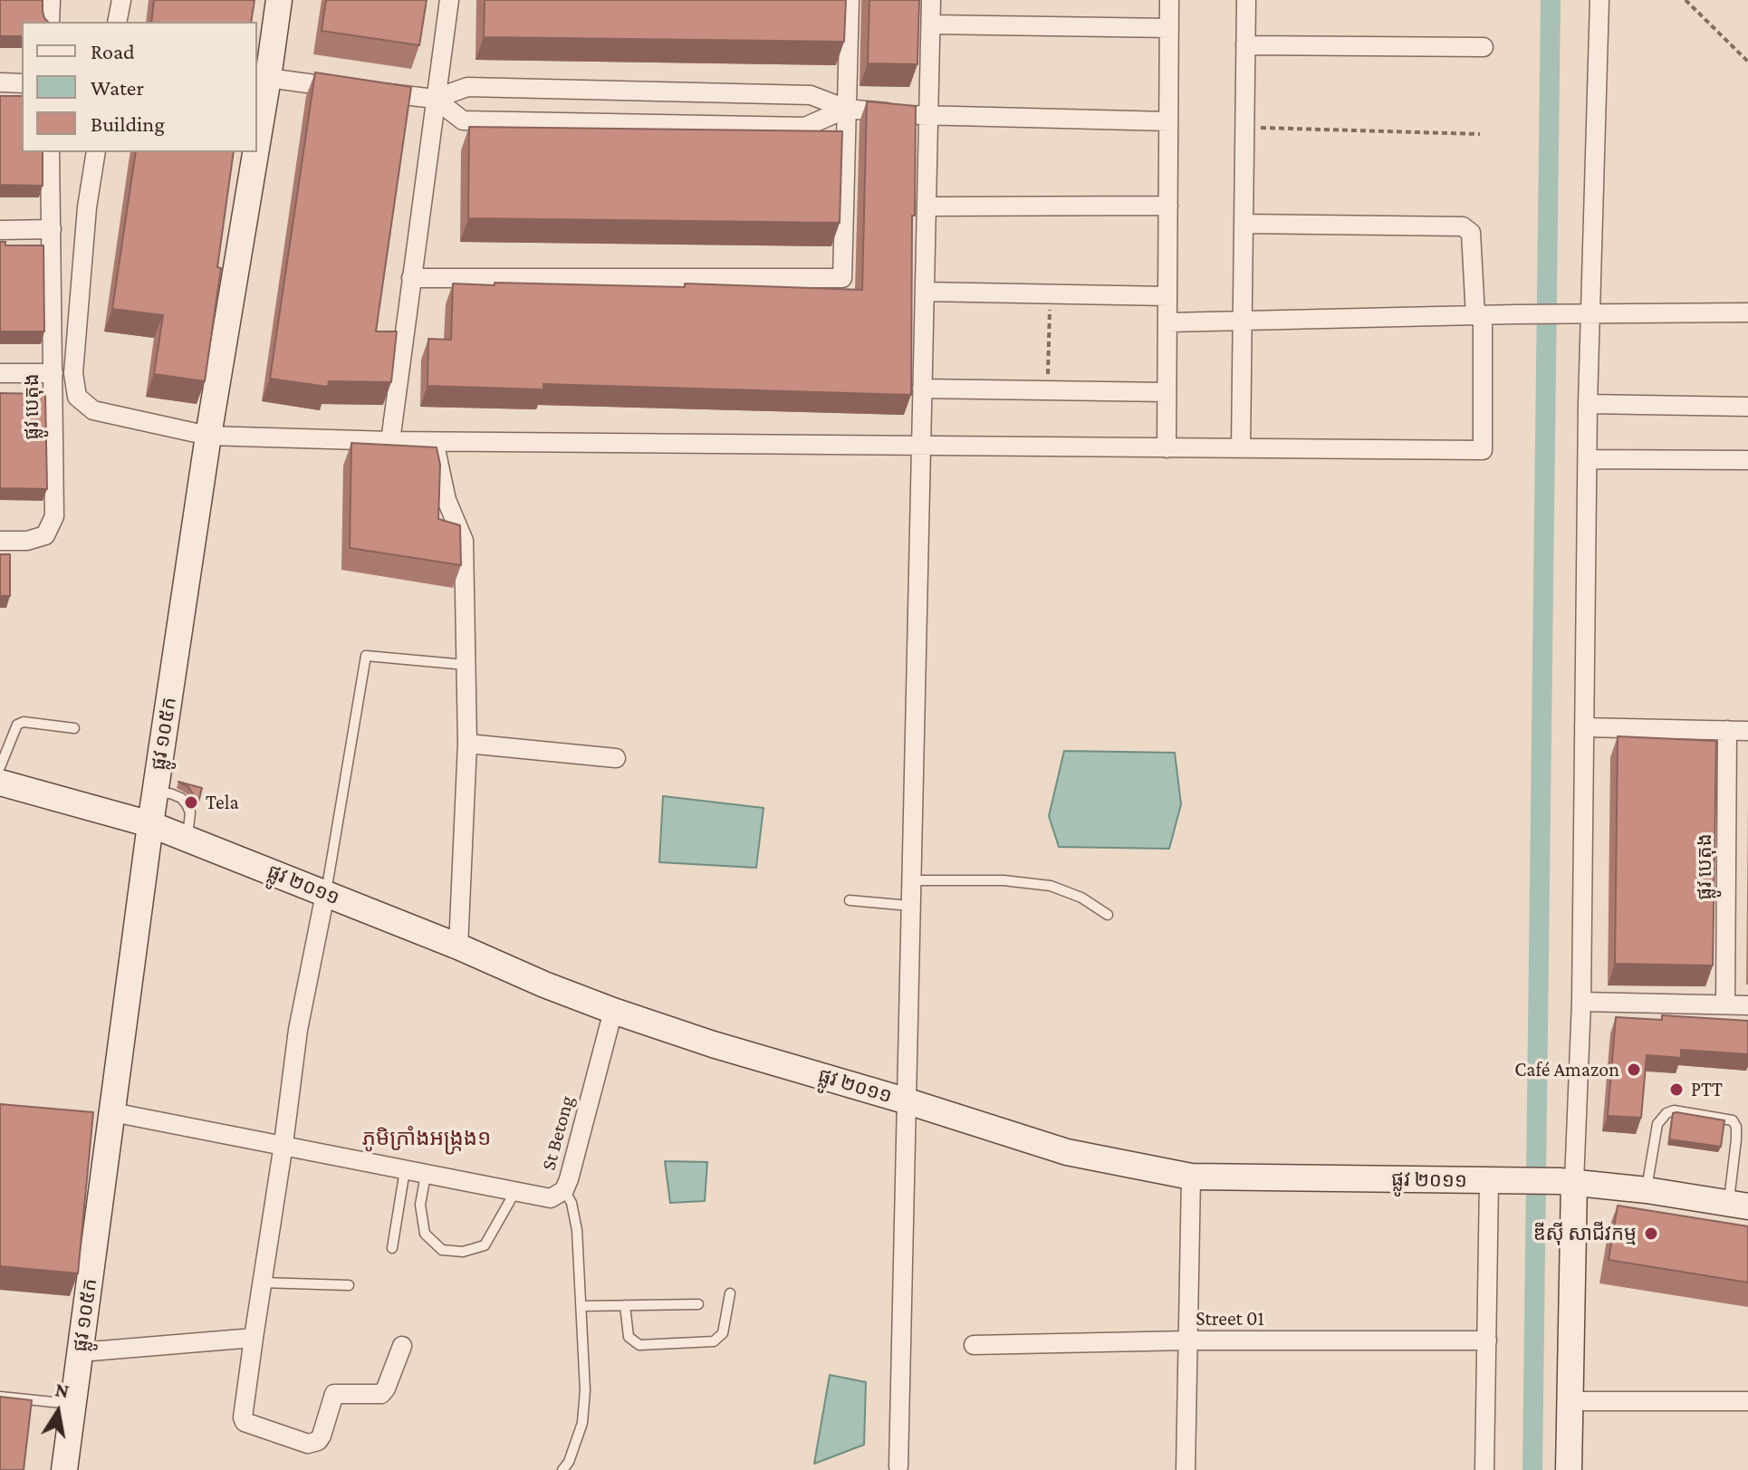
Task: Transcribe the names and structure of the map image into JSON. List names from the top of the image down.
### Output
{
  "streets": {
    "main road": ["ផ្លូវ ១០៥ក", "ផ្លូវ ២០១១"],
    "street": ["ផ្លូវ បេតុង", "St Betong", "Street 01"]
  },
  "crossings": [
    ["ផ្លូវ ១០៥ក", "ផ្លូវ ២០១១"],
    ["ផ្លូវ ១០៥ក", "St Betong"],
    ["ផ្លូវ ២០១១", "St Betong"]
  ],
  "districts": ["ភូមិក្រាំងអង្រ្កង១"],
  "places": [
    "Tela",
    "Café Amazon",
    "PTT",
    "ឌីស៊ី សាជីវកម្ម"
  ],
  "legend": ["Road", "Water", "Building"],
  "north": "top"
}
